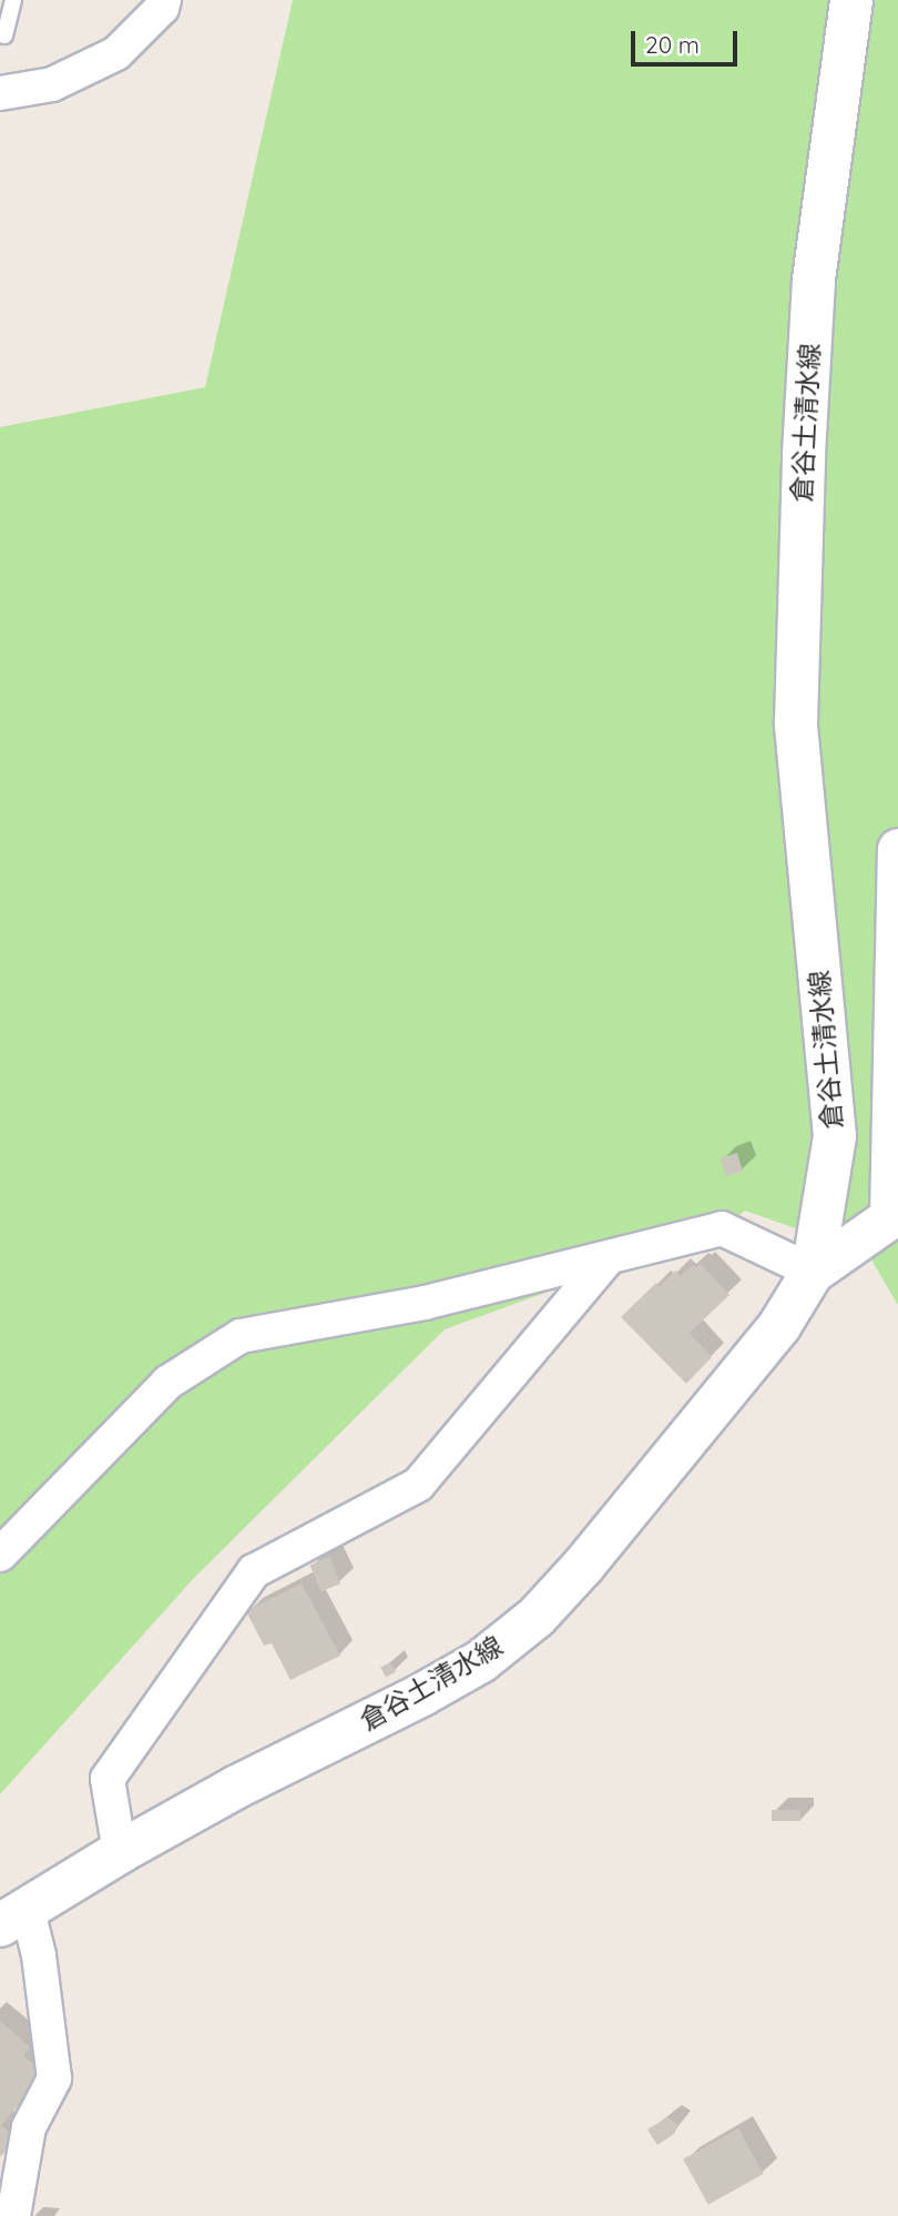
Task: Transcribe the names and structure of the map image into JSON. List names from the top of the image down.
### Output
{
  "streets": {
    "main road": ["倉谷土清水線"]
  },
  "scale_bar": "20 m"
}
